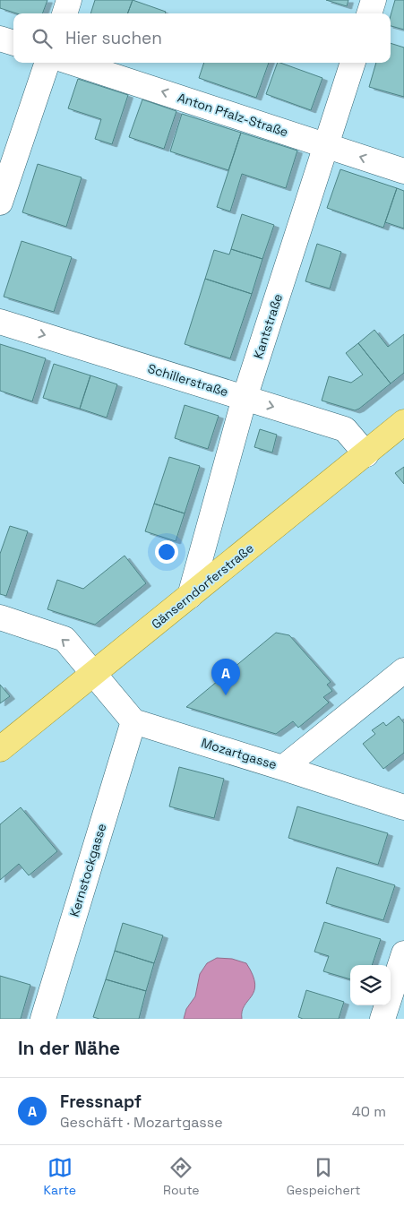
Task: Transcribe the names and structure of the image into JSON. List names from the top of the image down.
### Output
{
  "streets": {
    "main road": ["Gänserndorferstraße"],
    "street": [
      "Anton Pfalz-Straße",
      "Kantstraße",
      "Schillerstraße",
      "Mozartgasse",
      "Kernstockgasse"
    ]
  },
  "crossings": [
    ["Anton Pfalz-Straße", "Kantstraße"],
    ["Kantstraße", "Schillerstraße"],
    ["Kantstraße", "Gänserndorferstraße"],
    ["Schillerstraße", "Gänserndorferstraße"],
    ["Mozartgasse", "Kernstockgasse"]
  ],
  "one_way": ["Anton Pfalz-Straße", "Schillerstraße"],
  "page": {
    "search": "Hier suchen",
    "pins": "A",
    "heading": "In der Nähe",
    "list": [
      {
        "mark": "A",
        "name": "Fressnapf",
        "note": "Geschäft · Mozartgasse",
        "value": "40 m"
      }
    ],
    "nav": ["Karte", "Route", "Gespeichert"]
  }
}
